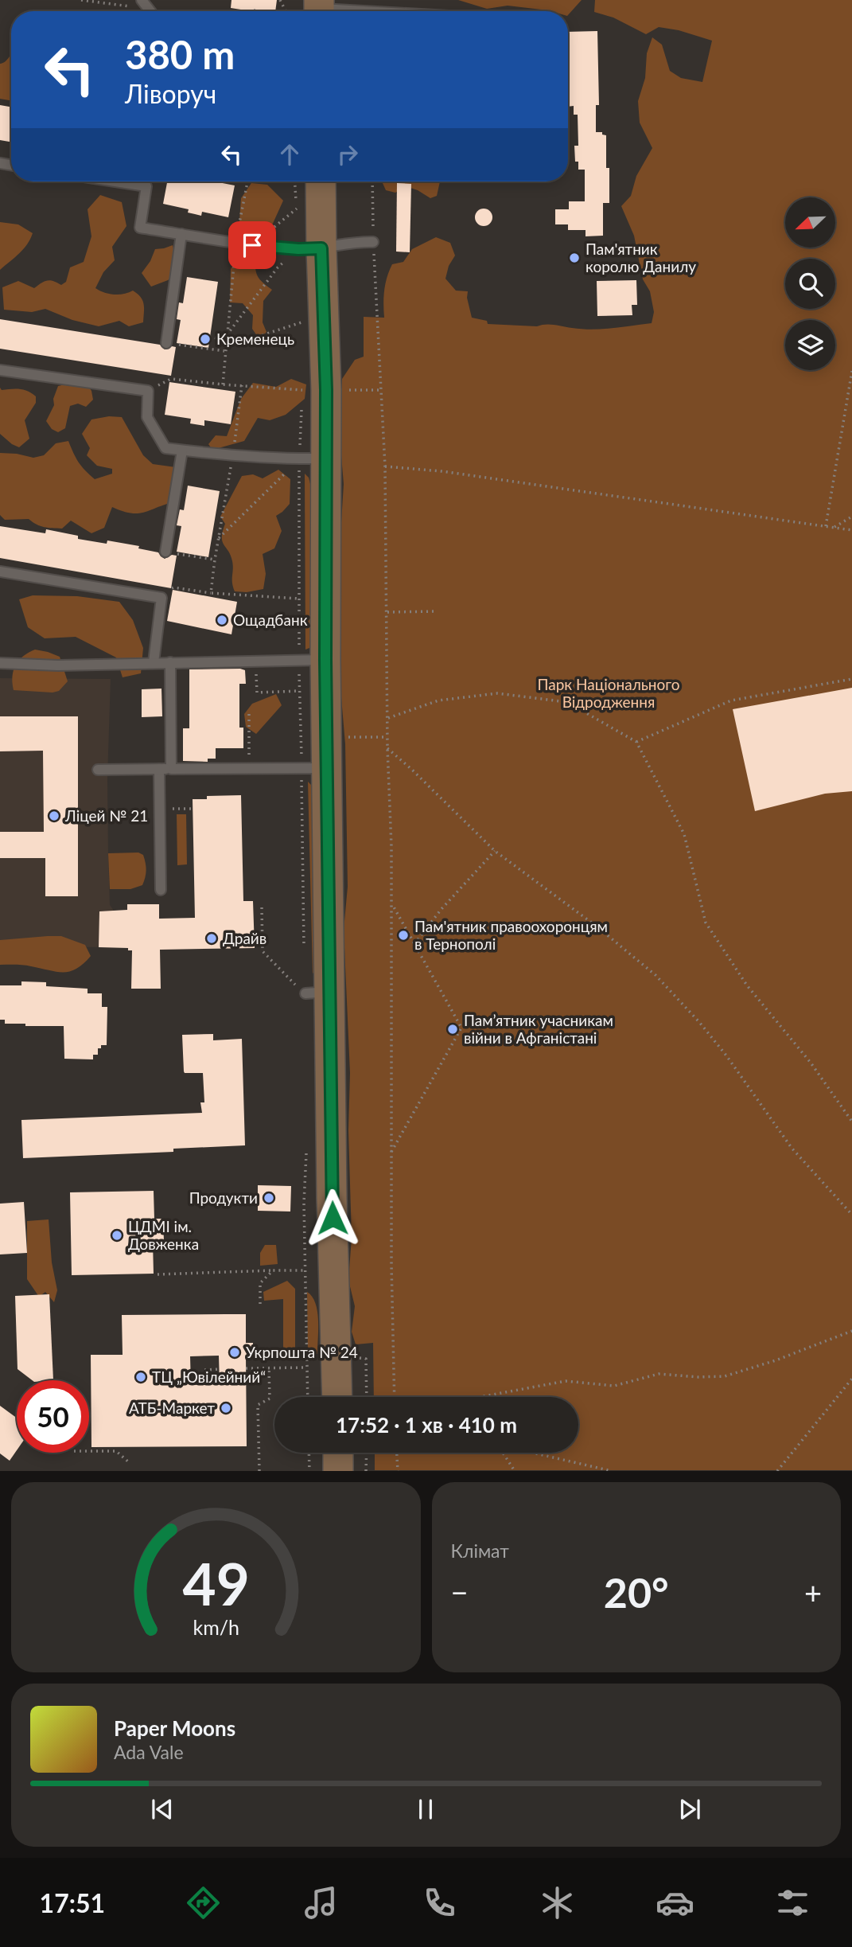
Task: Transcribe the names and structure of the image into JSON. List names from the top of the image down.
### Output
{
  "parks": ["Парк Національного Відродження"],
  "places": [
    "Пам'ятник королю Данилу",
    "Кременець",
    "Ощадбанк",
    "Ліцей № 21",
    "Пам'ятник правоохоронцям в Тернополі",
    "Драйв",
    "Пам’ятник учасникам війни в Афганістані",
    "Продукти",
    "ЦДМІ ім. Довженка",
    "Укрпошта № 24",
    "ТЦ „Ювілейний“",
    "АТБ-Маркет"
  ],
  "north": "bottom left",
  "page": {
    "turn": ["380 m", "Ліворуч"],
    "limit": "50",
    "trip": "17:52 · 1 хв · 410 m",
    "tile": "Клімат",
    "heat": ["−", "20°", "+"],
    "song": ["Paper Moons", "Ada Vale"],
    "tabs": "17:51",
    "gauge": ["49", "km/h"]
  }
}
